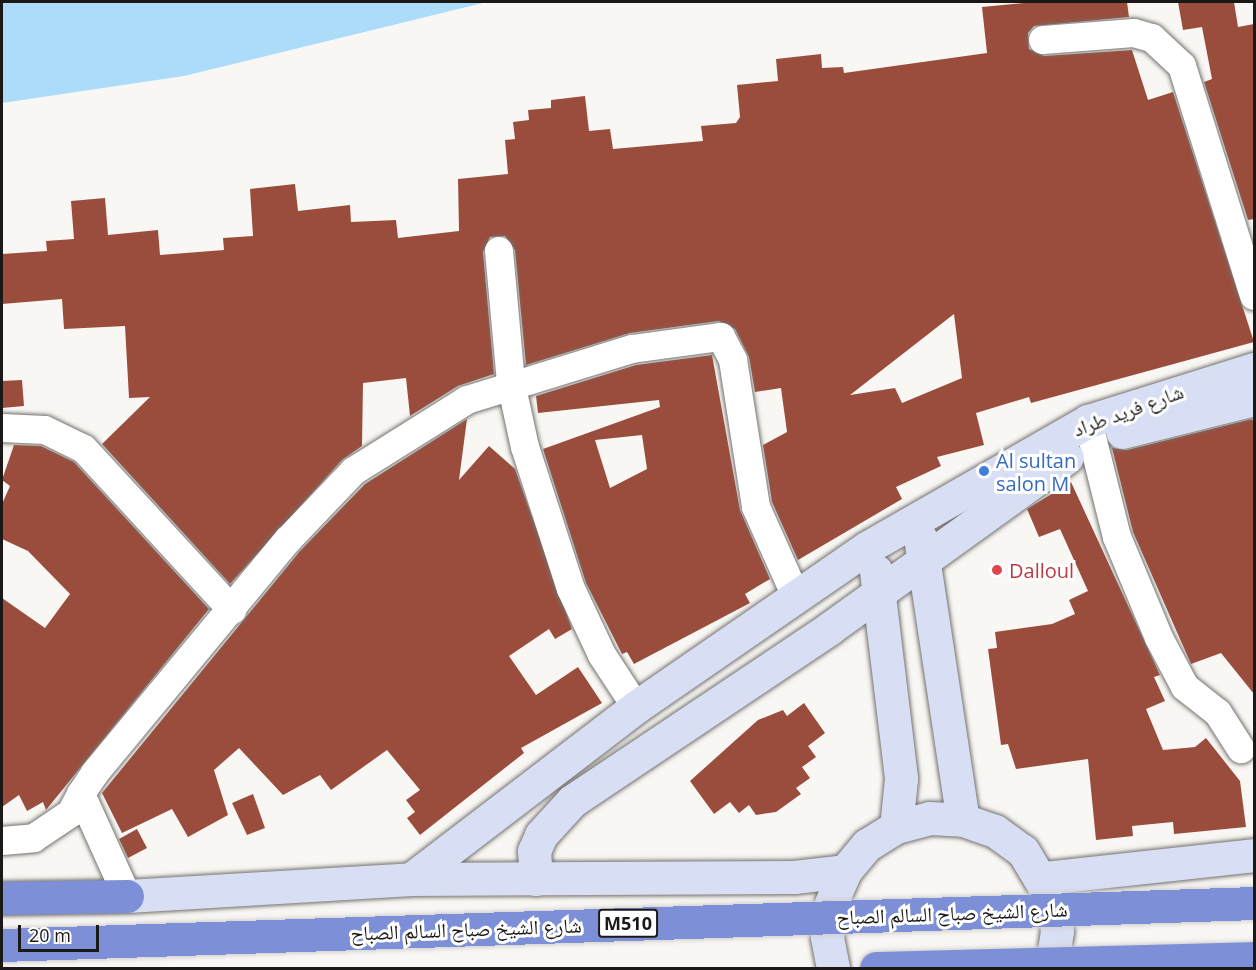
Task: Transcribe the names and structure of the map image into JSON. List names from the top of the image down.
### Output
{
  "streets": {
    "highway": ["شارع الشيخ صباح السالم الصباح", "M510"],
    "street": ["شارع فريد طراد"]
  },
  "places": ["Al sultan salon M", "Dalloul"],
  "scale_bar": "20 m"
}
